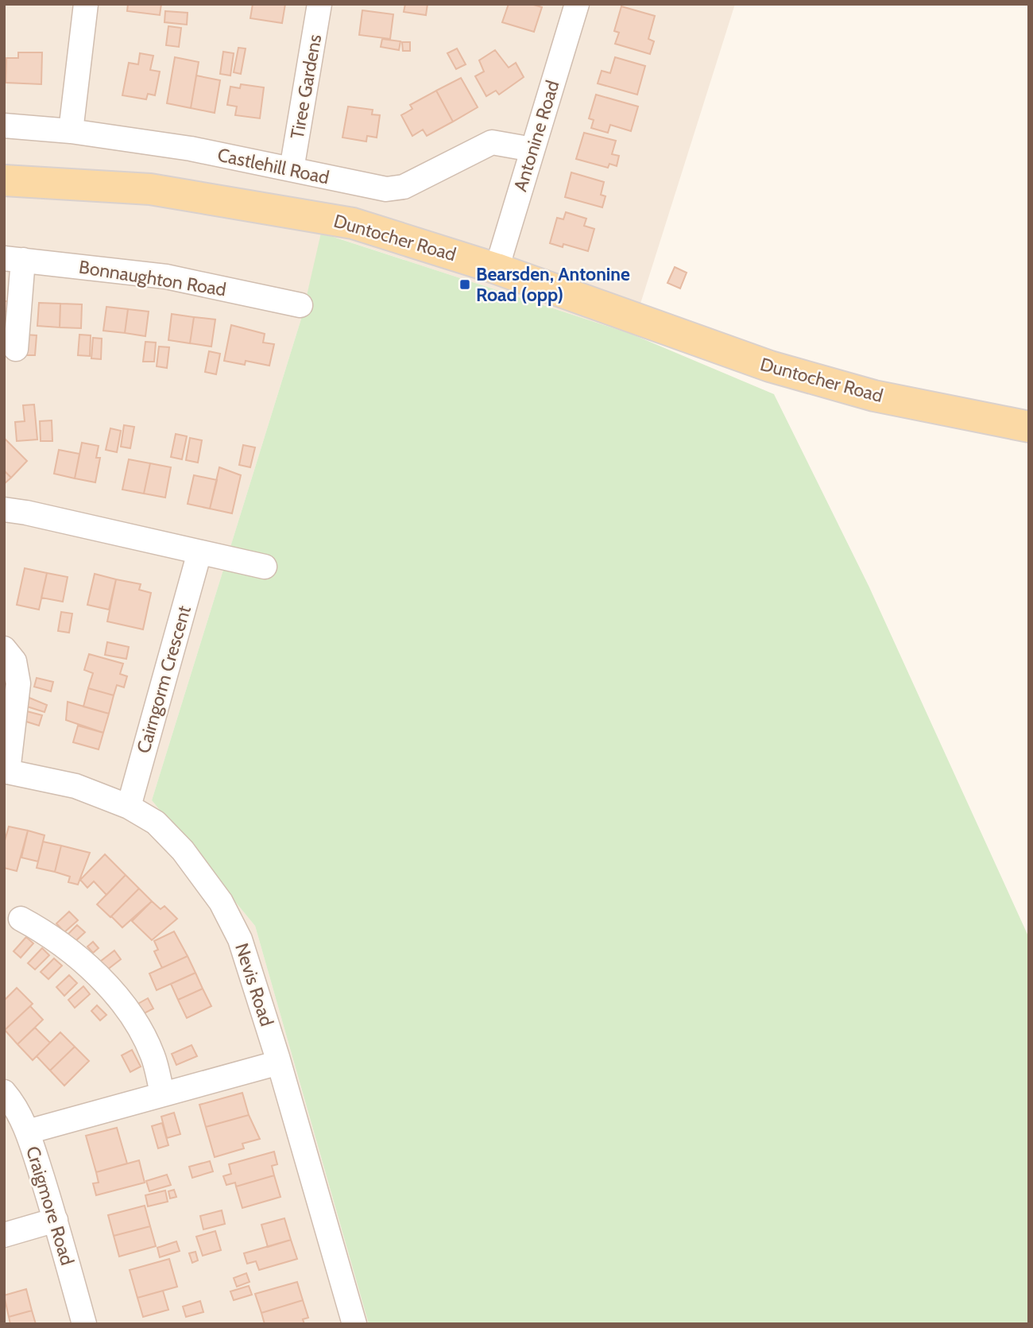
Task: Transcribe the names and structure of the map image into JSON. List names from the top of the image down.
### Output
{
  "streets": {
    "main road": ["Duntocher Road"],
    "street": [
      "Tiree Gardens",
      "Antonine Road",
      "Castlehill Road",
      "Bonnaughton Road",
      "Cairngorm Crescent",
      "Nevis Road",
      "Craigmore Road"
    ]
  },
  "crossings": [
    ["Tiree Gardens", "Castlehill Road"],
    ["Antonine Road", "Castlehill Road"],
    ["Antonine Road", "Duntocher Road"],
    ["Cairngorm Crescent", "Nevis Road"]
  ],
  "places": {
    "transit": ["Bearsden, Antonine Road (opp)"]
  }
}
